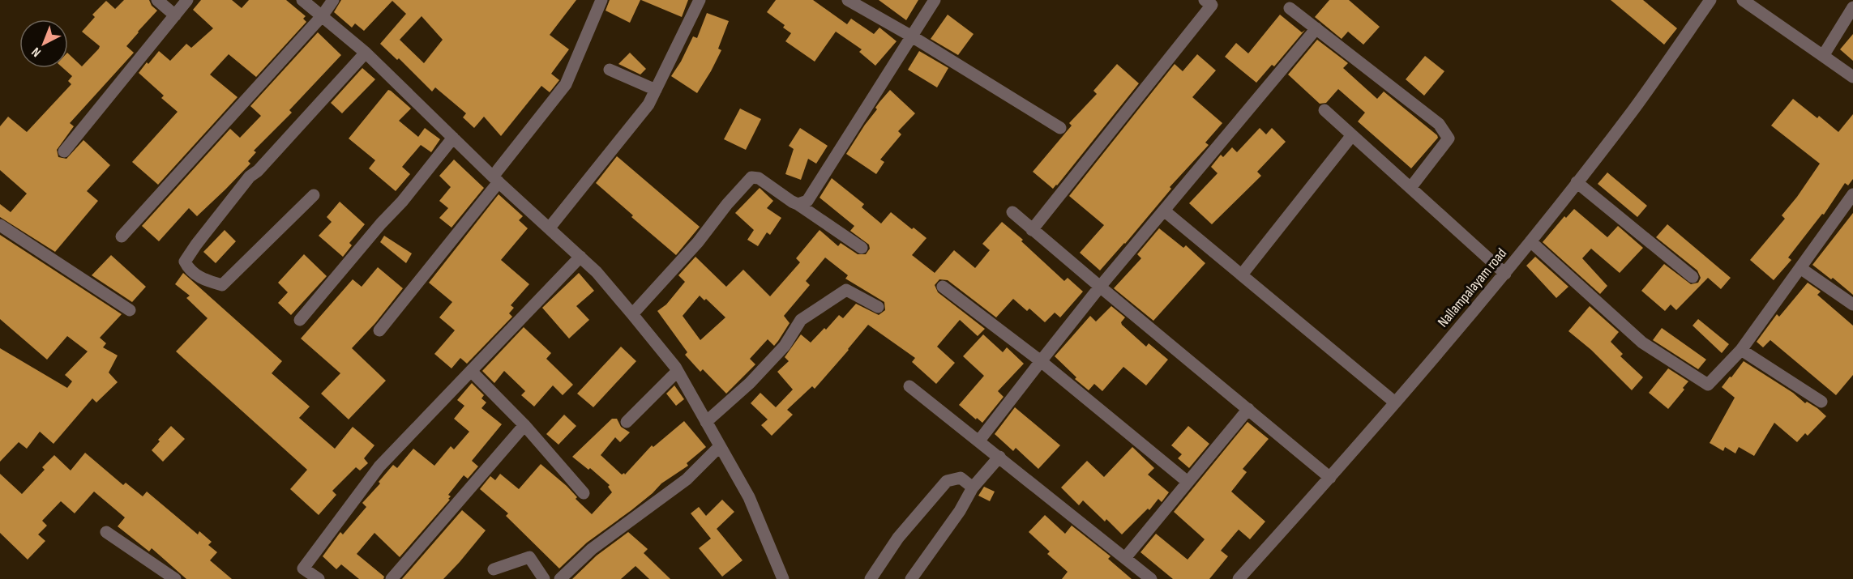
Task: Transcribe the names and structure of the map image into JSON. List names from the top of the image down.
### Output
{
  "streets": {
    "street": ["Nallampalayam road"]
  },
  "north": "bottom left"
}
